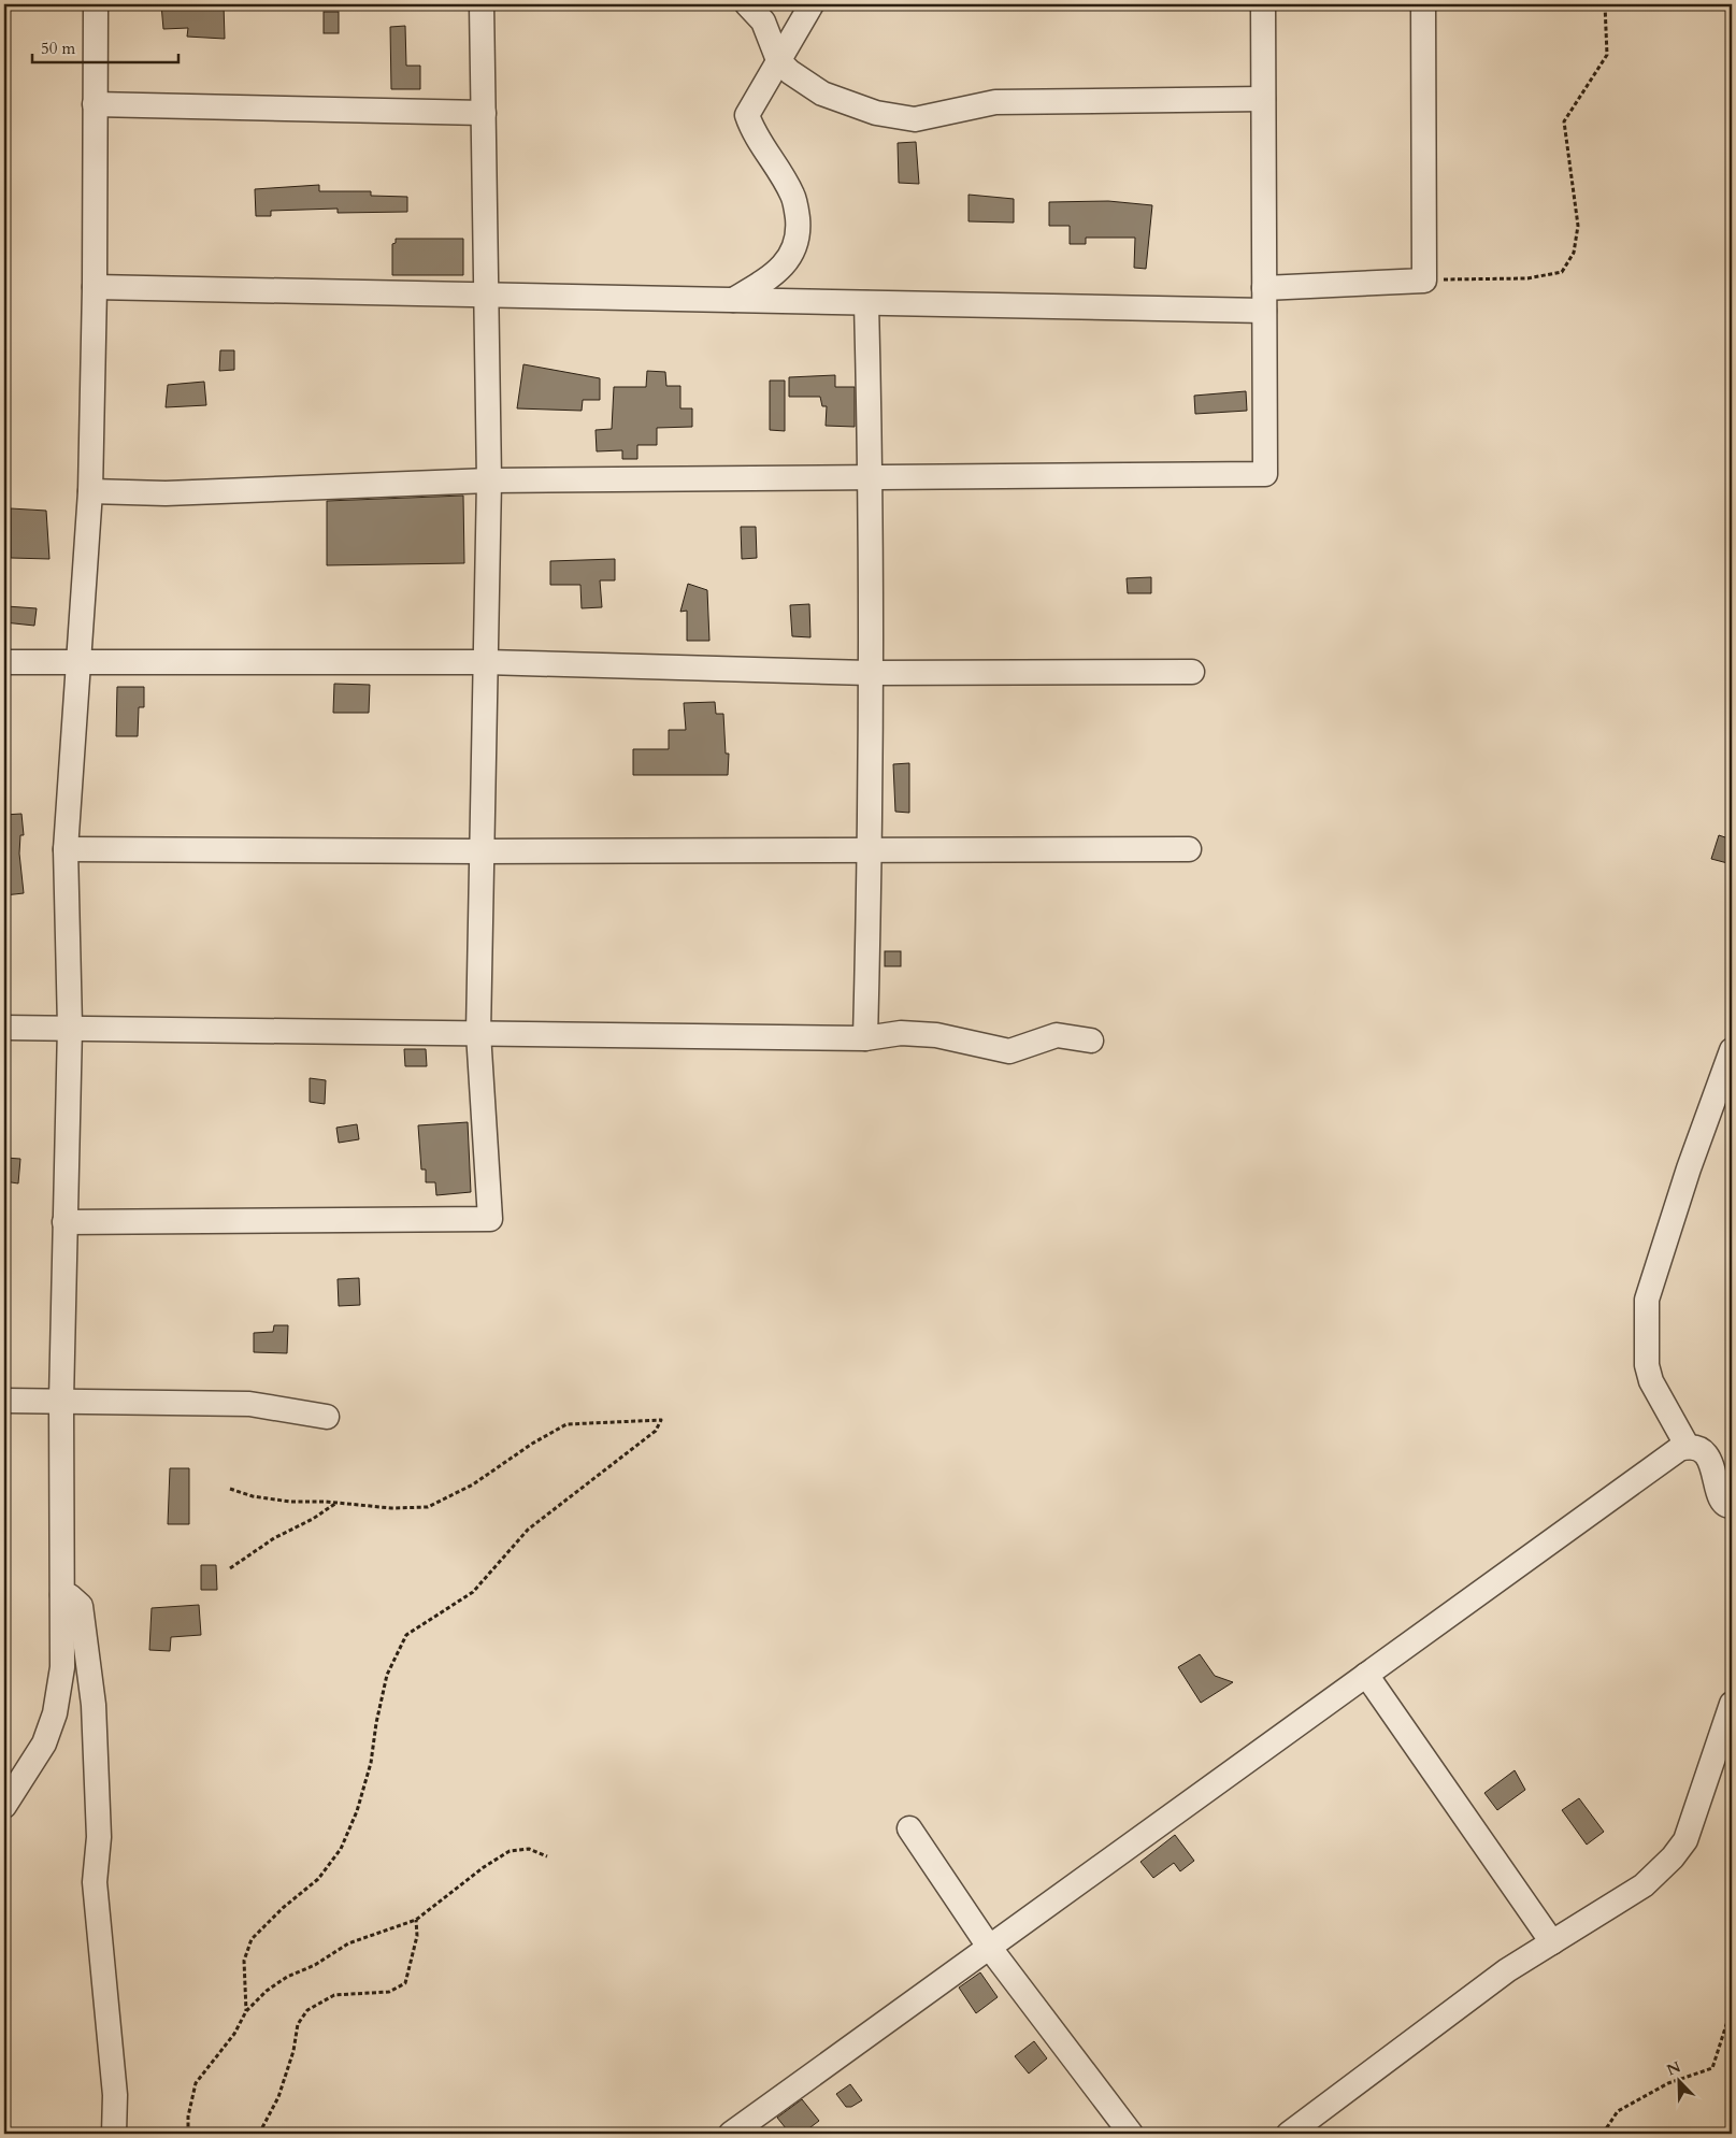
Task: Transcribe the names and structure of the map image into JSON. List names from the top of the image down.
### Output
{
  "scale_bar": "50 m",
  "north": "top left"
}
